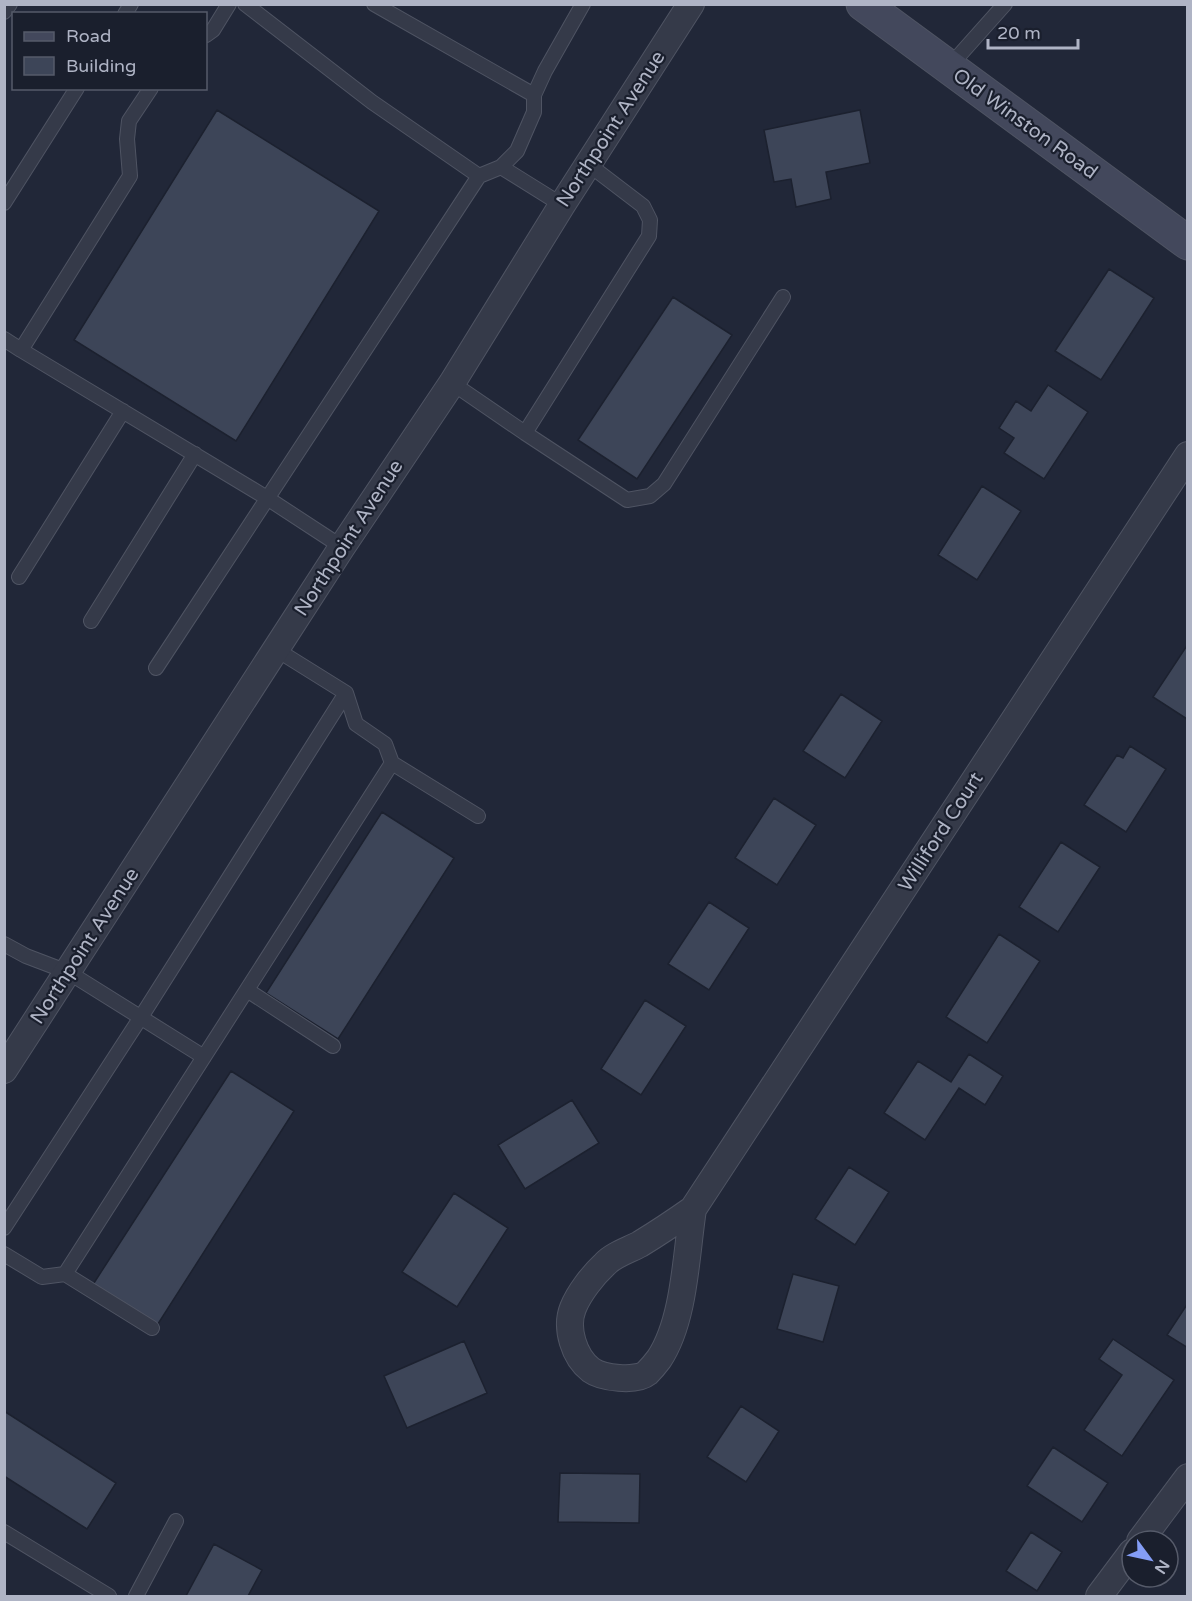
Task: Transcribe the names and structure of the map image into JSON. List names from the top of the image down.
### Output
{
  "streets": {
    "street": ["Old Winston Road", "Northpoint Avenue", "Williford Court"]
  },
  "legend": ["Road", "Building"],
  "scale_bar": "20 m",
  "north": "bottom right"
}
